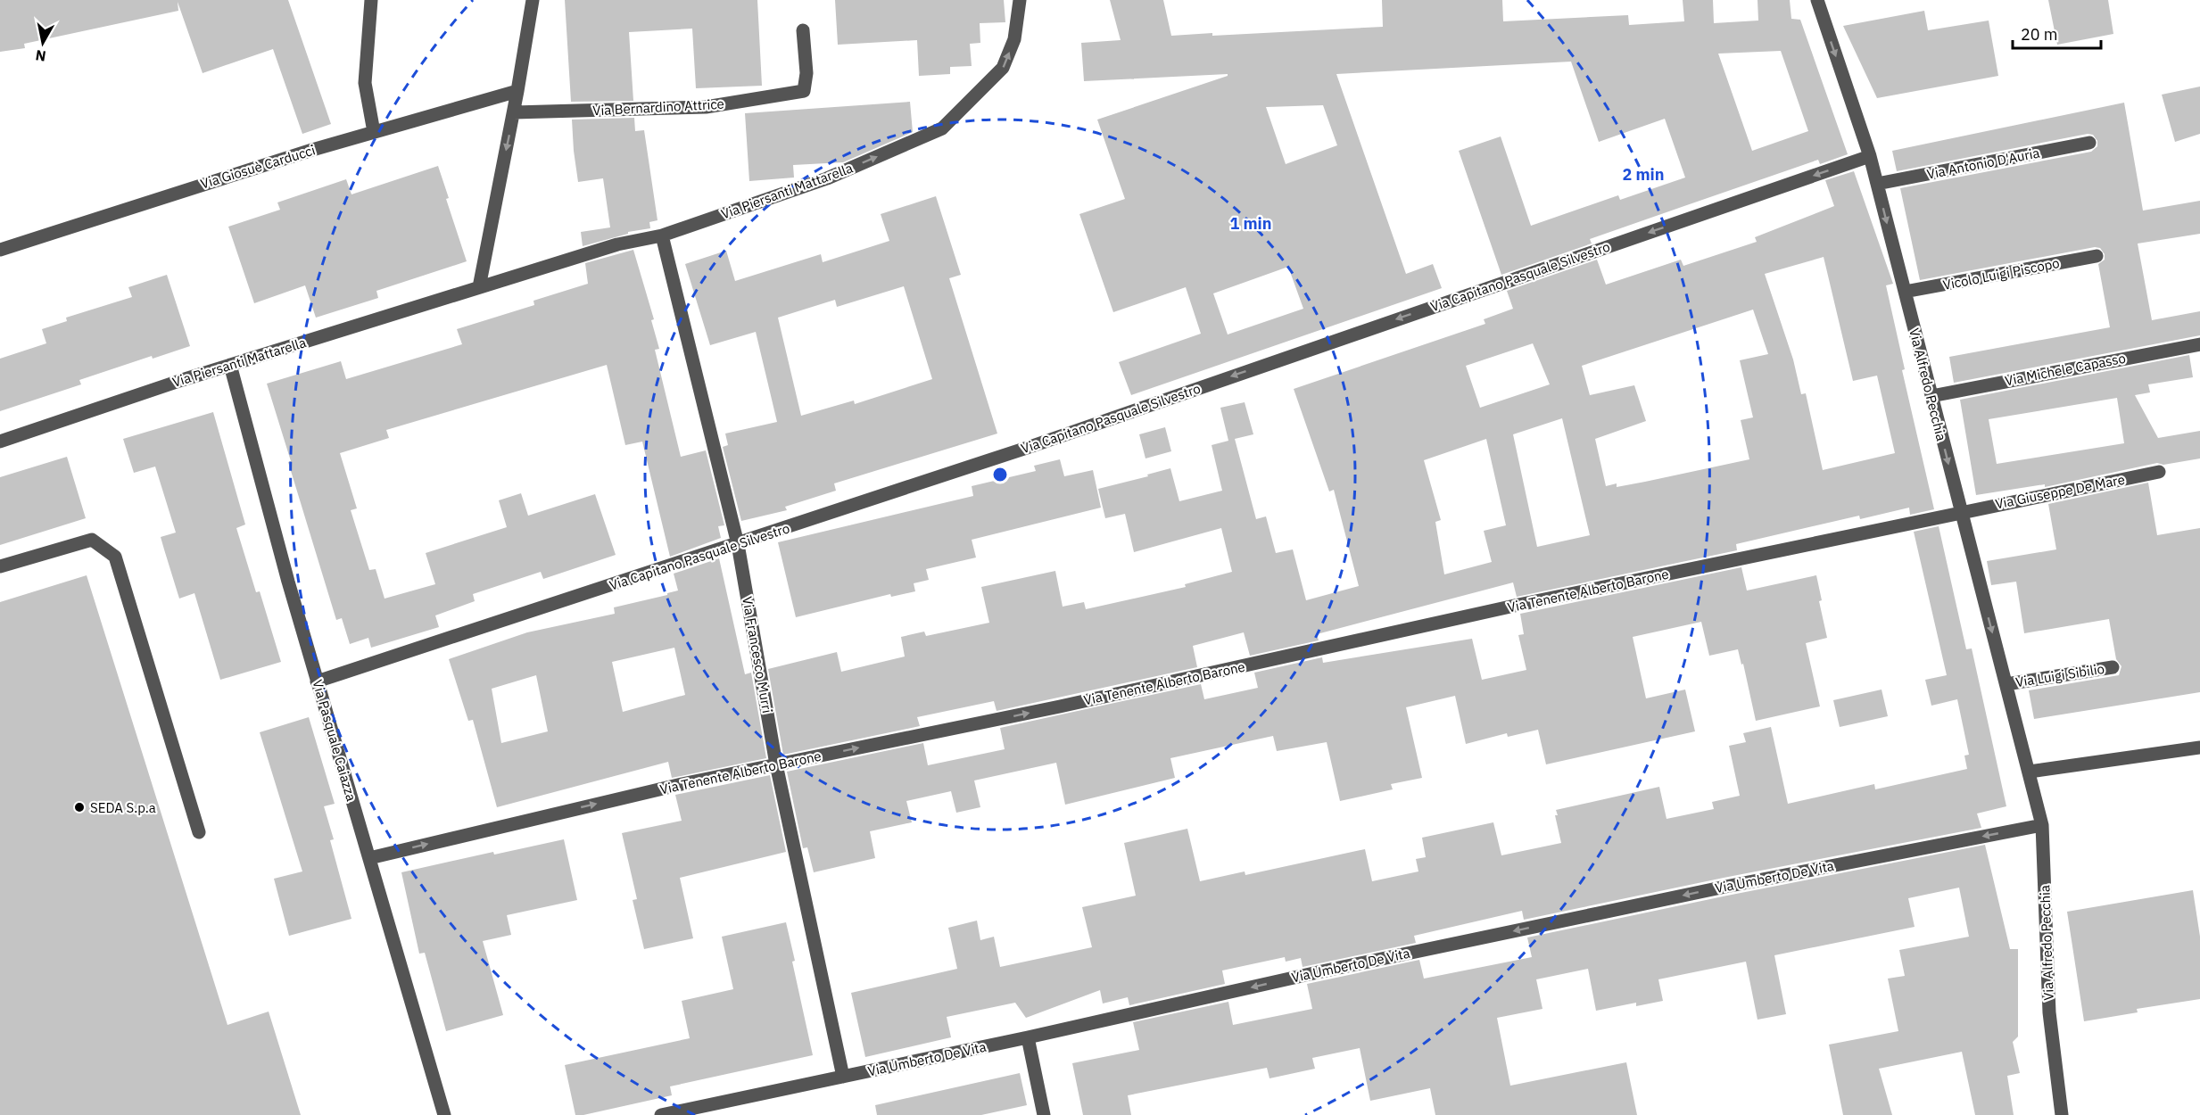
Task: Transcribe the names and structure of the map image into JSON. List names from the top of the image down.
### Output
{
  "streets": {
    "street": [
      "Via Bernardino Attrice",
      "Via Antonio D'Auria",
      "Via Giosuè Carducci",
      "Via Piersanti Mattarella",
      "Vicolo Luigi Piscopo",
      "Via Capitano Pasquale Silvestro",
      "Via Michele Capasso",
      "Via Alfredo Pecchia",
      "Via Giuseppe De Mare",
      "Via Tenente Alberto Barone",
      "Via Francesco Murri",
      "Via Luigi Sibilio",
      "Via Pasquale Caiazza",
      "Via Umberto De Vita"
    ]
  },
  "crossings": [
    ["Via Antonio D'Auria", "Via Alfredo Pecchia"],
    ["Via Piersanti Mattarella", "Via Francesco Murri"],
    ["Via Piersanti Mattarella", "Via Pasquale Caiazza"],
    ["Vicolo Luigi Piscopo", "Via Alfredo Pecchia"],
    ["Via Capitano Pasquale Silvestro", "Via Alfredo Pecchia"],
    ["Via Capitano Pasquale Silvestro", "Via Francesco Murri"],
    ["Via Capitano Pasquale Silvestro", "Via Pasquale Caiazza"],
    ["Via Michele Capasso", "Via Alfredo Pecchia"],
    ["Via Alfredo Pecchia", "Via Giuseppe De Mare"],
    ["Via Alfredo Pecchia", "Via Tenente Alberto Barone"],
    ["Via Alfredo Pecchia", "Via Luigi Sibilio"],
    ["Via Alfredo Pecchia", "Via Umberto De Vita"],
    ["Via Giuseppe De Mare", "Via Tenente Alberto Barone"],
    ["Via Tenente Alberto Barone", "Via Francesco Murri"],
    ["Via Tenente Alberto Barone", "Via Pasquale Caiazza"],
    ["Via Francesco Murri", "Via Umberto De Vita"]
  ],
  "one_way": [
    "Via Piersanti Mattarella",
    "Via Capitano Pasquale Silvestro",
    "Via Alfredo Pecchia",
    "Via Tenente Alberto Barone",
    "Via Umberto De Vita"
  ],
  "places": ["SEDA S.p.a"],
  "scale_bar": "20 m",
  "north": "bottom",
  "rings": ["2 min", "1 min"]
}
